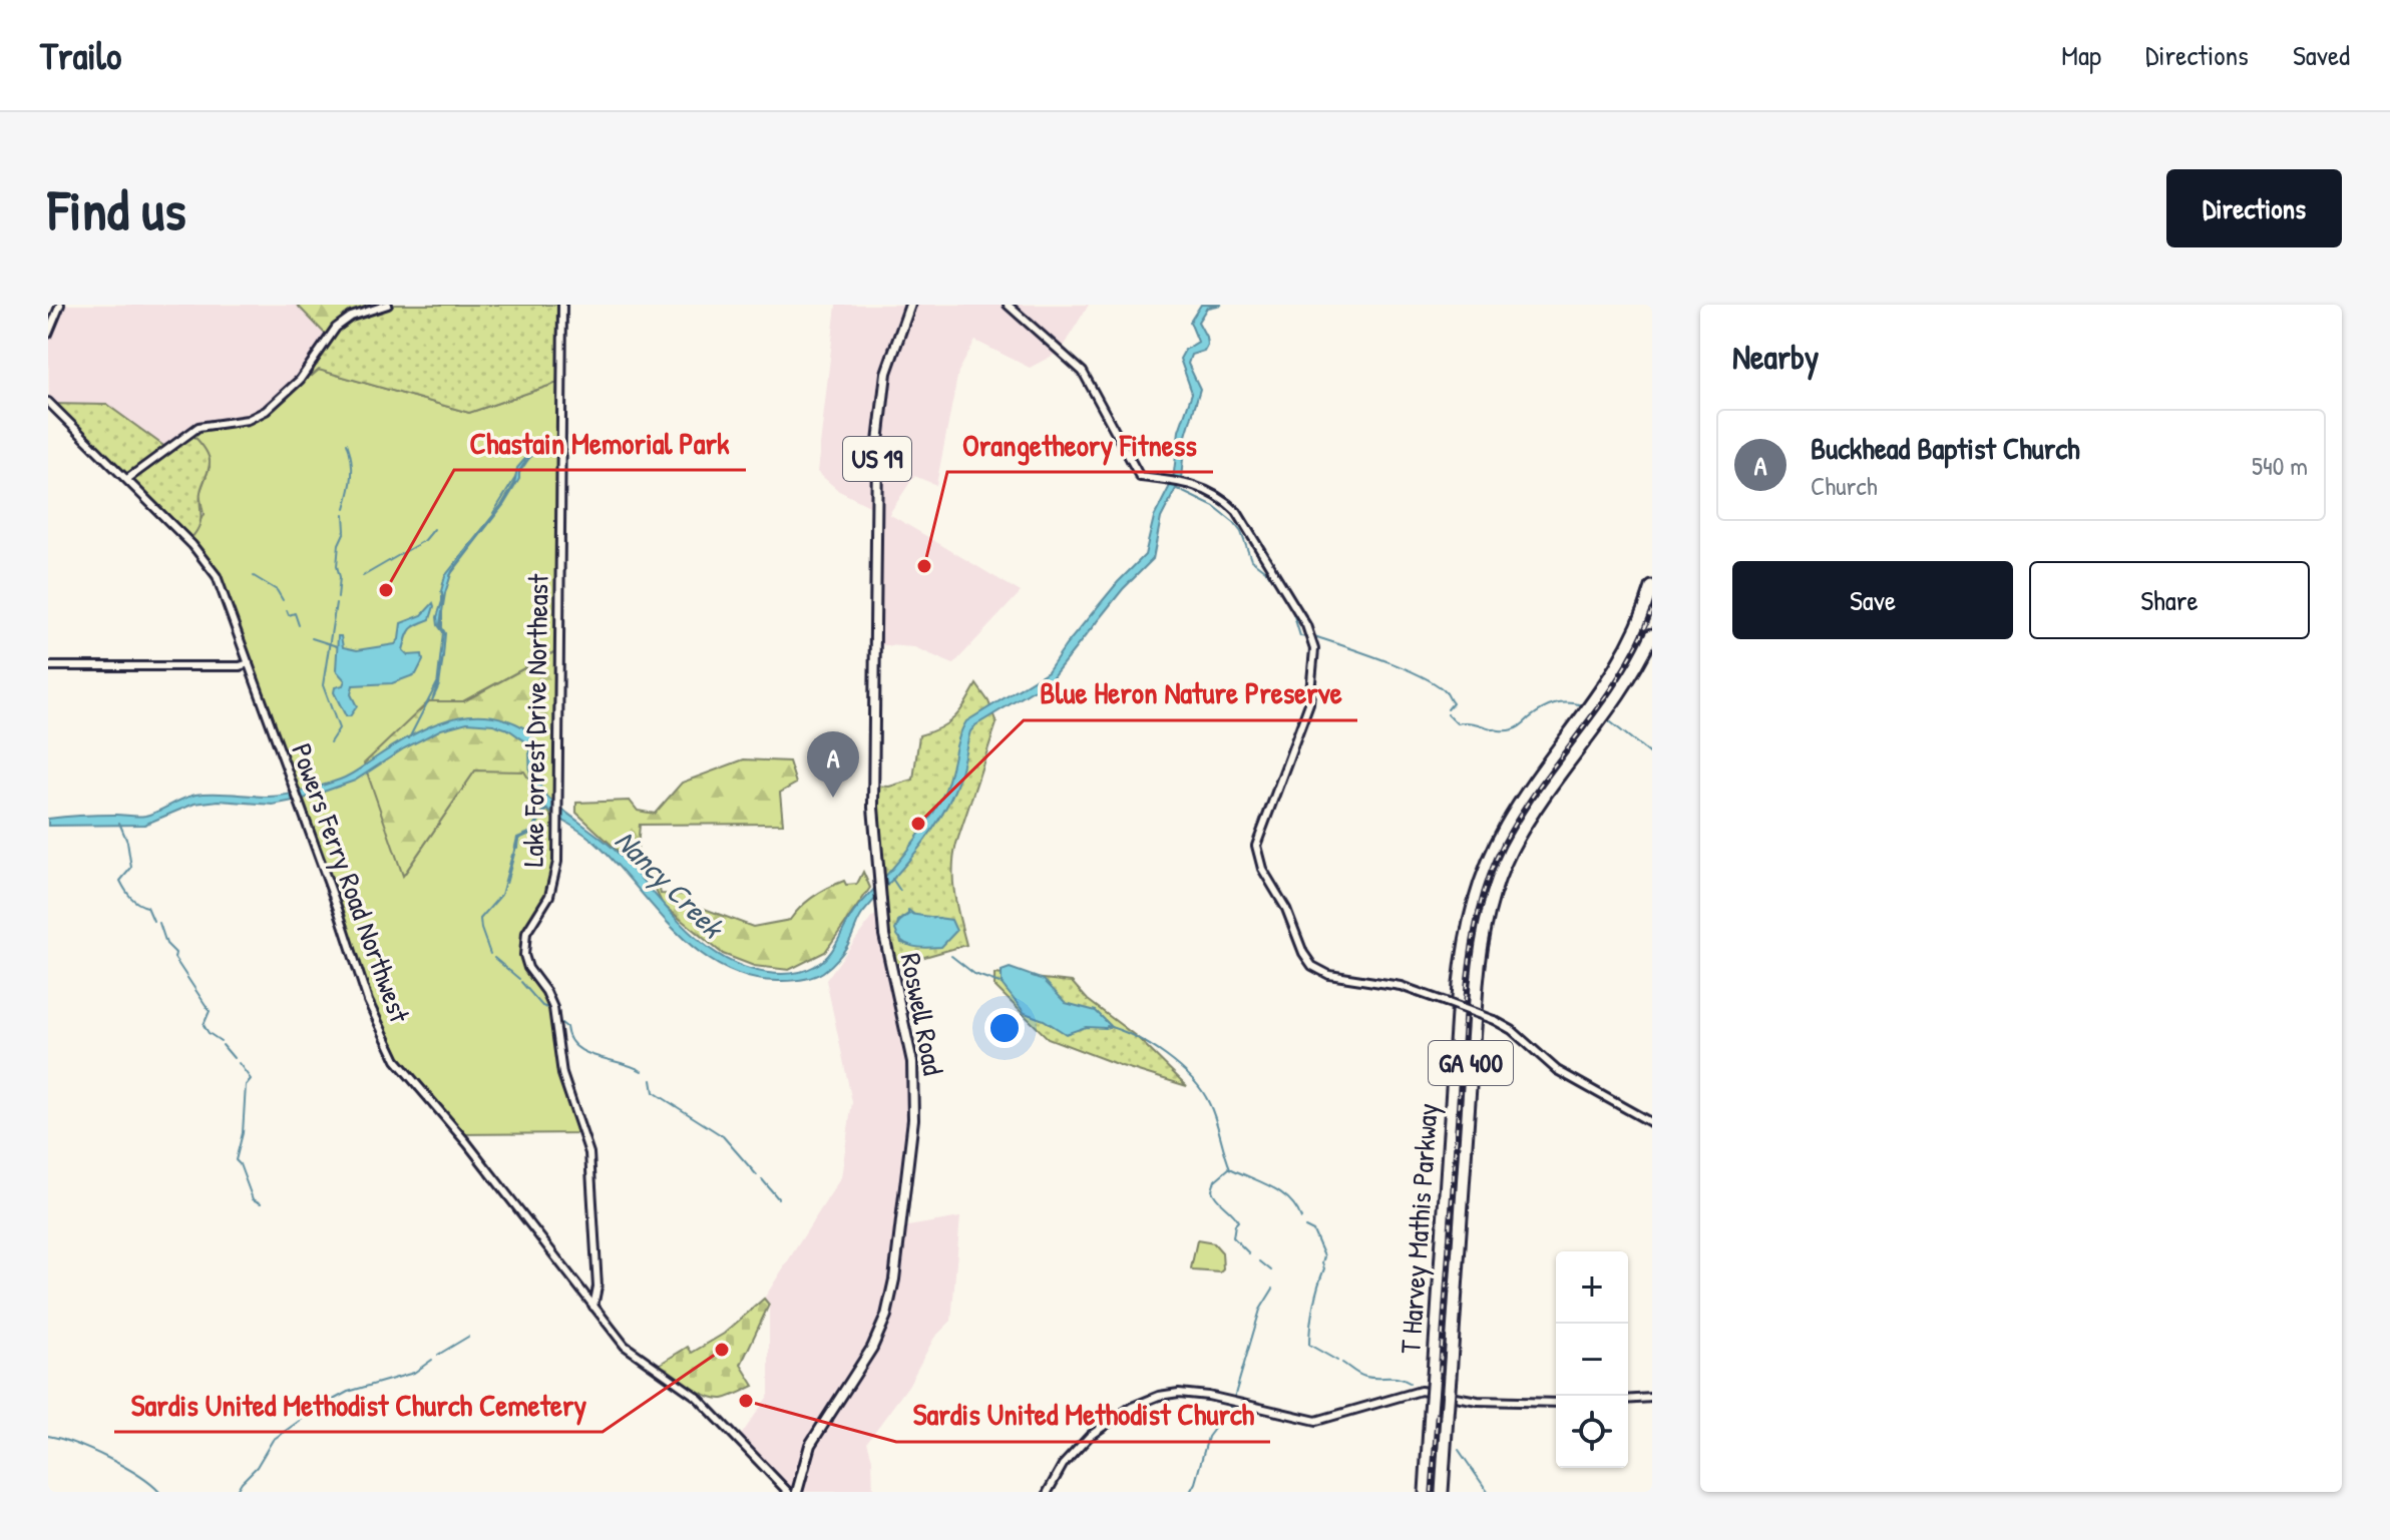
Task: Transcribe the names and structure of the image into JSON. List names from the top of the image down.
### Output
{
  "streets": {
    "highway": ["GA 400", "T Harvey Mathis Parkway"],
    "main road": ["US 19", "Roswell Road"],
    "street": ["Lake Forrest Drive Northeast", "Powers Ferry Road Northwest"]
  },
  "crossings": [
    ["Lake Forrest Drive Northeast", "Powers Ferry Road Northwest"]
  ],
  "water": ["Nancy Creek"],
  "places": [
    "Orangetheory Fitness",
    "Chastain Memorial Park",
    "Blue Heron Nature Preserve",
    "Sardis United Methodist Church Cemetery",
    "Sardis United Methodist Church"
  ],
  "page": {
    "header": "Trailo",
    "nav": ["Map", "Directions", "Saved"],
    "buttons": [
      "Directions",
      ["Save", "Share"]
    ],
    "title": "Find us",
    "heading": "Nearby",
    "list": [
      {
        "mark": "A",
        "name": "Buckhead Baptist Church",
        "note": "Church",
        "value": "540 m"
      }
    ],
    "pins": "A",
    "map_buttons": ["+", "−"]
  }
}
